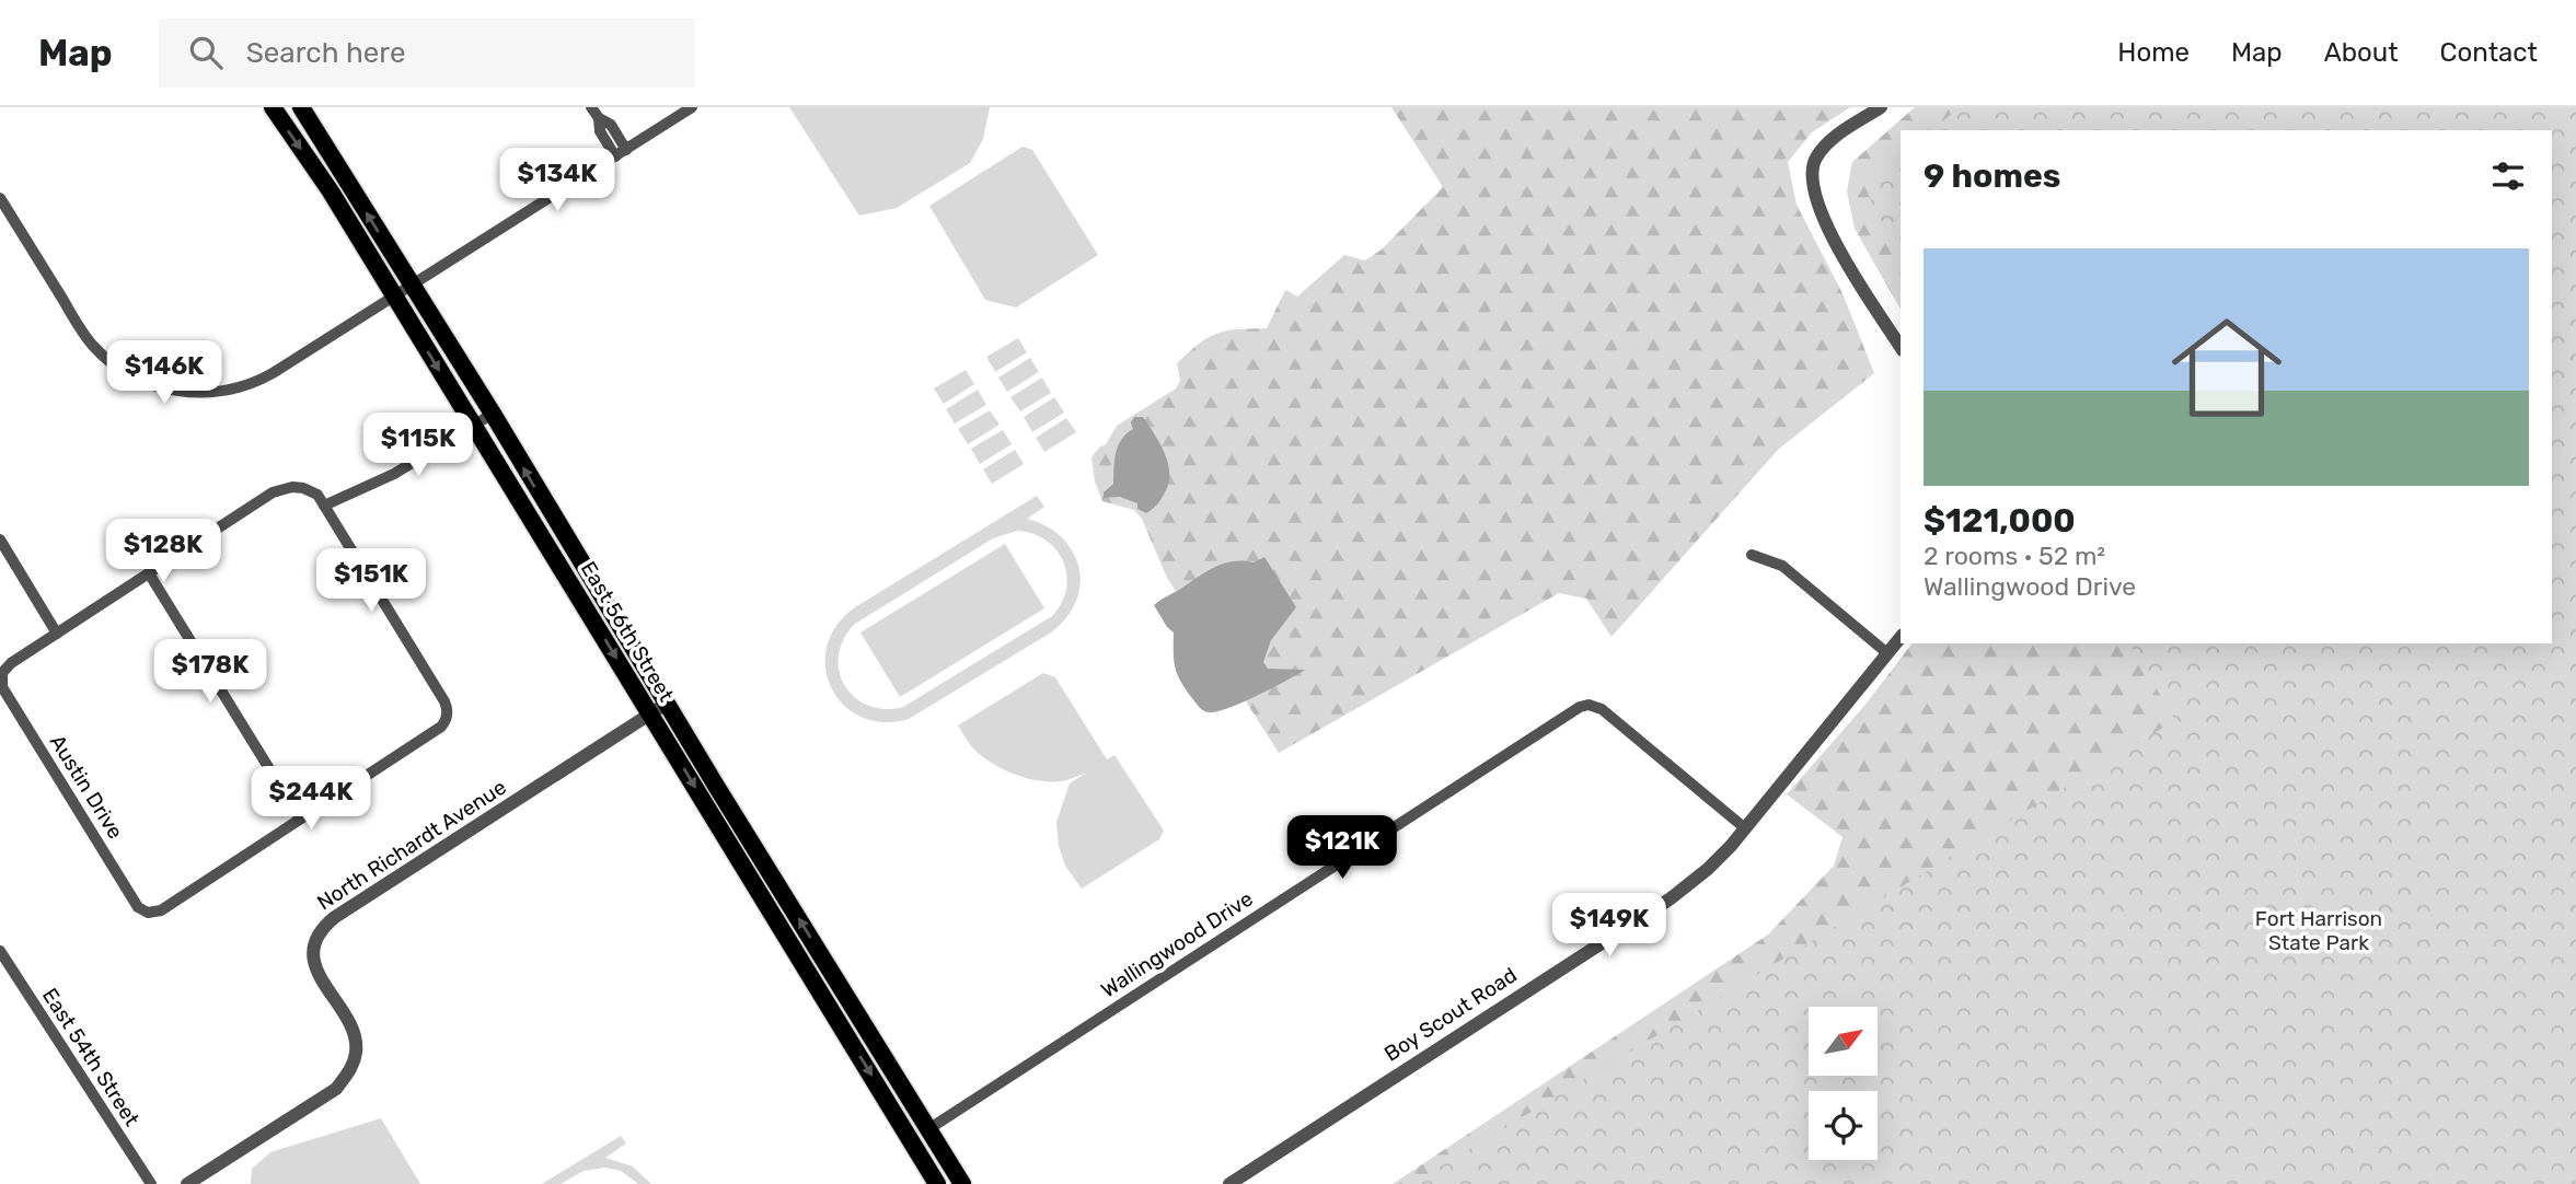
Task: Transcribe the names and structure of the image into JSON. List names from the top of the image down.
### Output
{
  "streets": {
    "main road": ["East 56th Street"],
    "street": [
      "Austin Drive",
      "North Richardt Avenue",
      "Wallingwood Drive",
      "Boy Scout Road",
      "East 54th Street"
    ]
  },
  "crossings": [
    ["East 56th Street", "North Richardt Avenue"],
    ["East 56th Street", "Wallingwood Drive"],
    ["Wallingwood Drive", "Boy Scout Road"]
  ],
  "parks": ["Fort Harrison State Park"],
  "north": "top right",
  "page": {
    "header": "Map",
    "search": "Search here",
    "nav": [
      "Home",
      "Map",
      "About",
      "Contact"
    ],
    "heading": "9 homes",
    "price": [
      "$134K",
      "$146K",
      "$115K",
      "$128K",
      "$151K",
      "$178K",
      "$244K",
      "$121K",
      "$149K"
    ],
    "list": [
      {
        "name": "$121,000",
        "note": "2 rooms · 52 m² · Wallingwood Drive"
      }
    ]
  }
}
